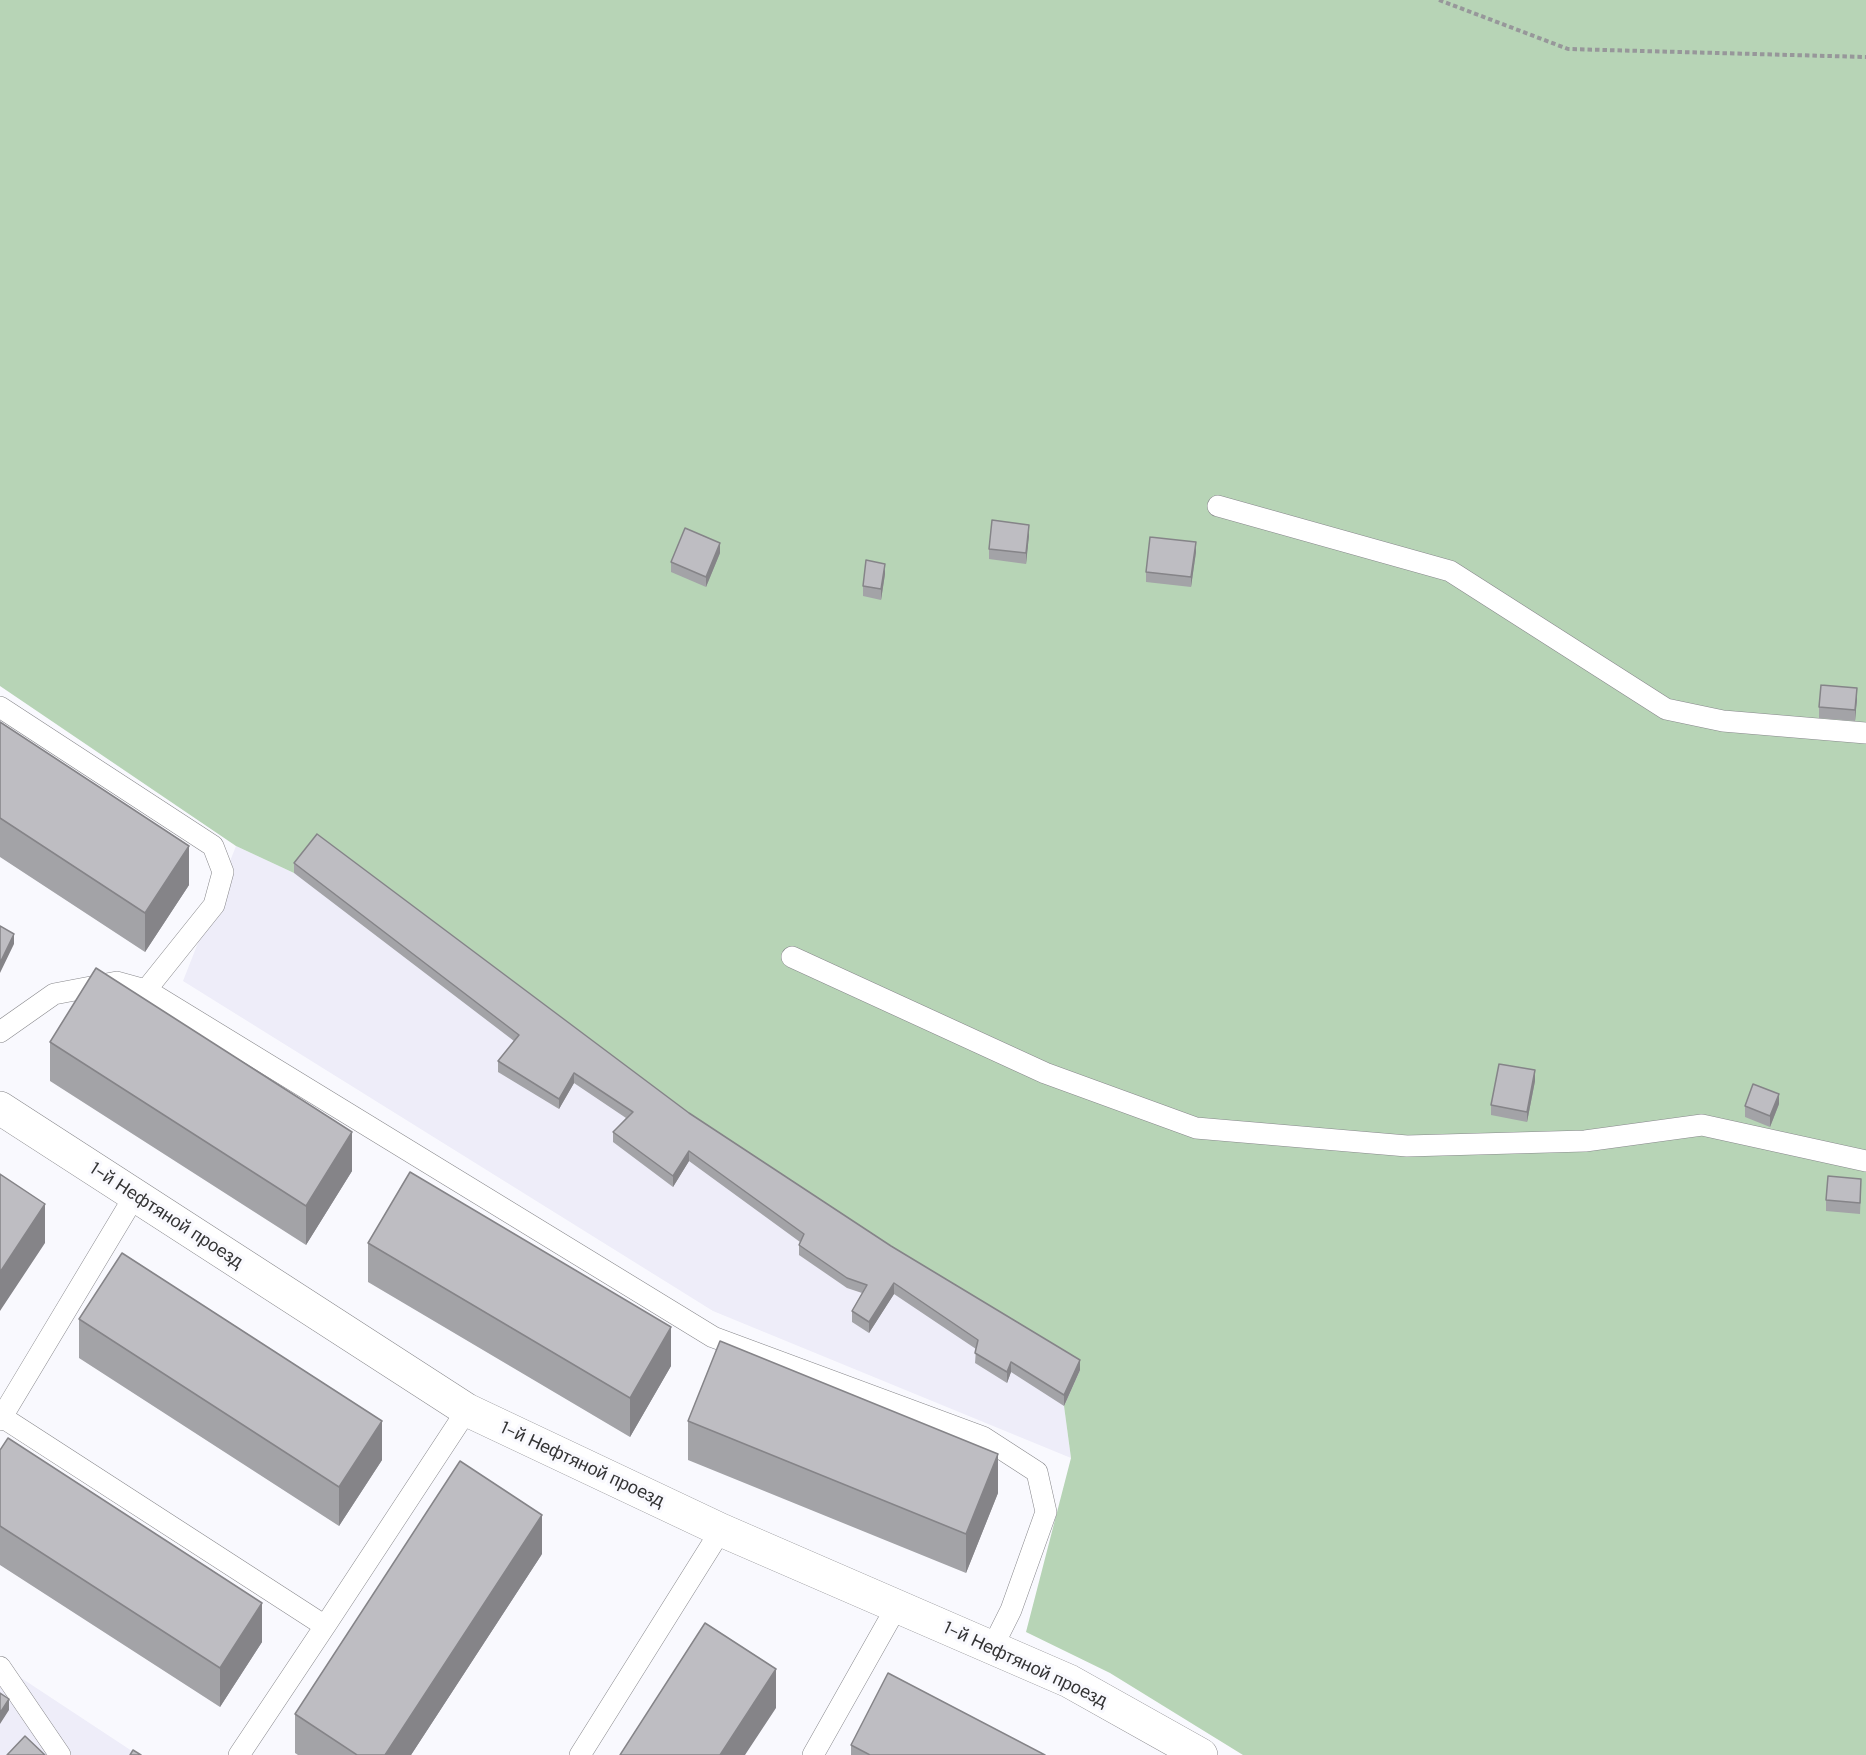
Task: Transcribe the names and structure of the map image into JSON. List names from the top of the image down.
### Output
{
  "streets": {
    "street": ["1-й Нефтяной проезд"]
  }
}
